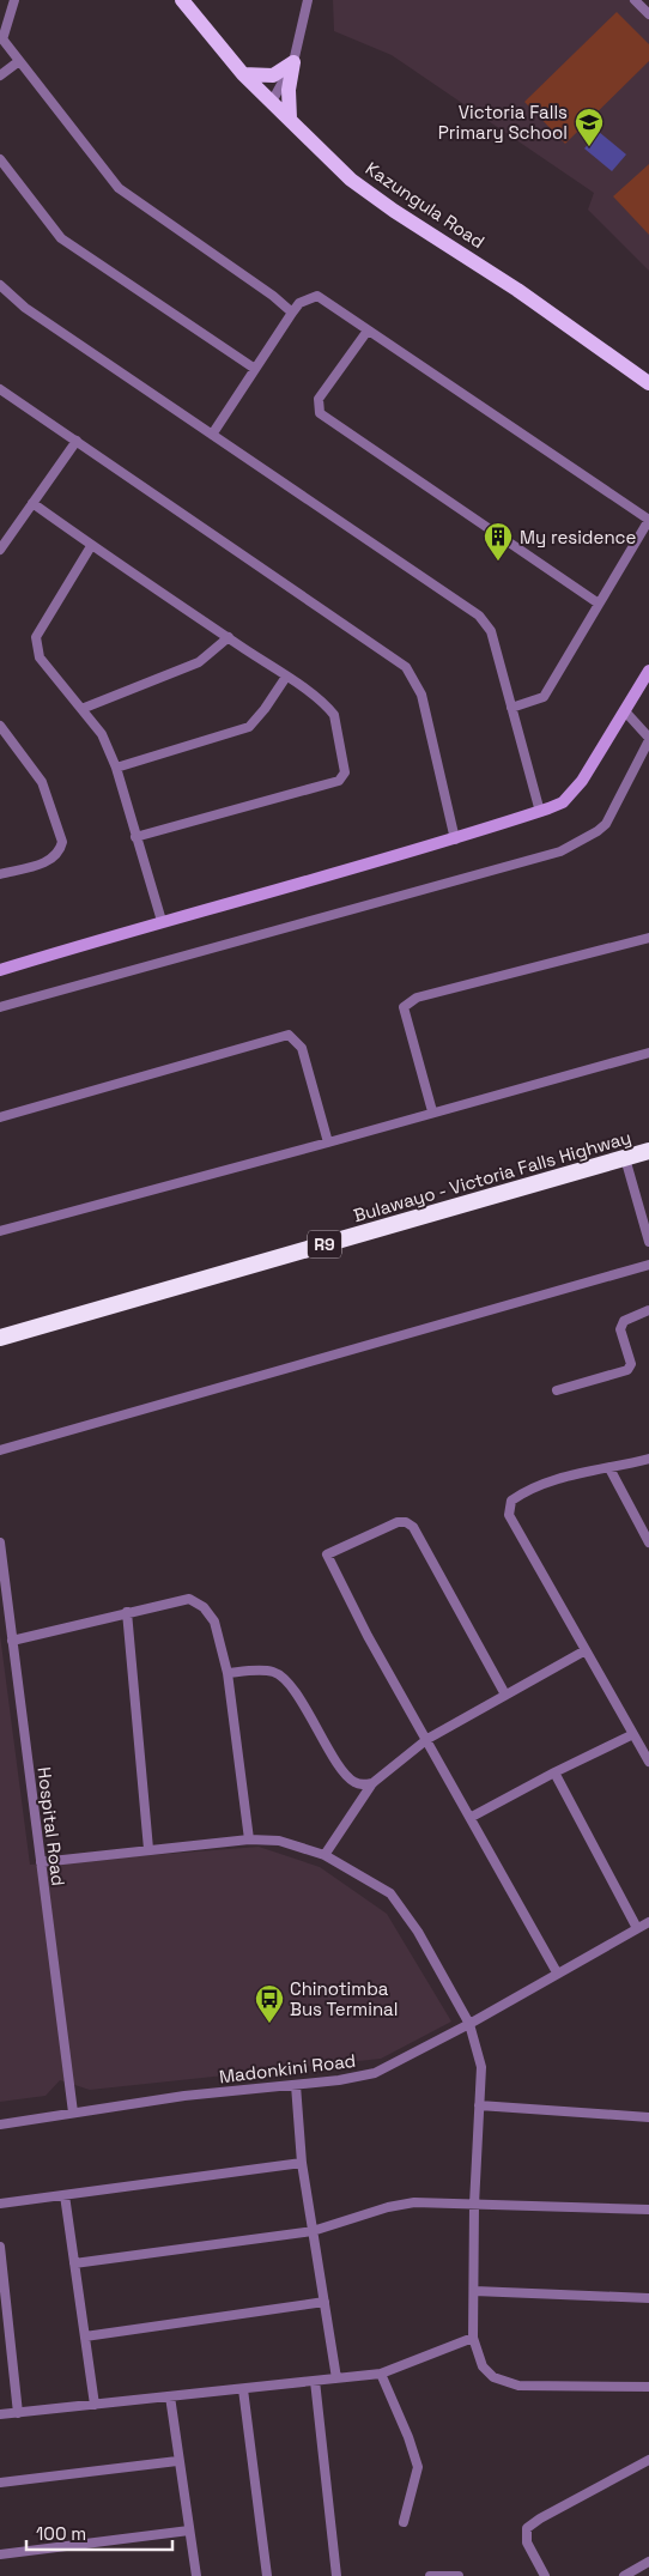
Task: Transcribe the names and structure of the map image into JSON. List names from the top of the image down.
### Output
{
  "streets": {
    "highway": ["Bulawayo - Victoria Falls Highway", "R9"],
    "main road": ["Kazungula Road"],
    "street": ["Hospital Road", "Madonkini Road"]
  },
  "crossings": [
    ["Hospital Road", "Madonkini Road"]
  ],
  "places": {
    "school or university": ["Victoria Falls Primary School"],
    "building": ["My residence"],
    "bus stop": ["Chinotimba Bus Terminal"]
  },
  "scale_bar": "100 m"
}
